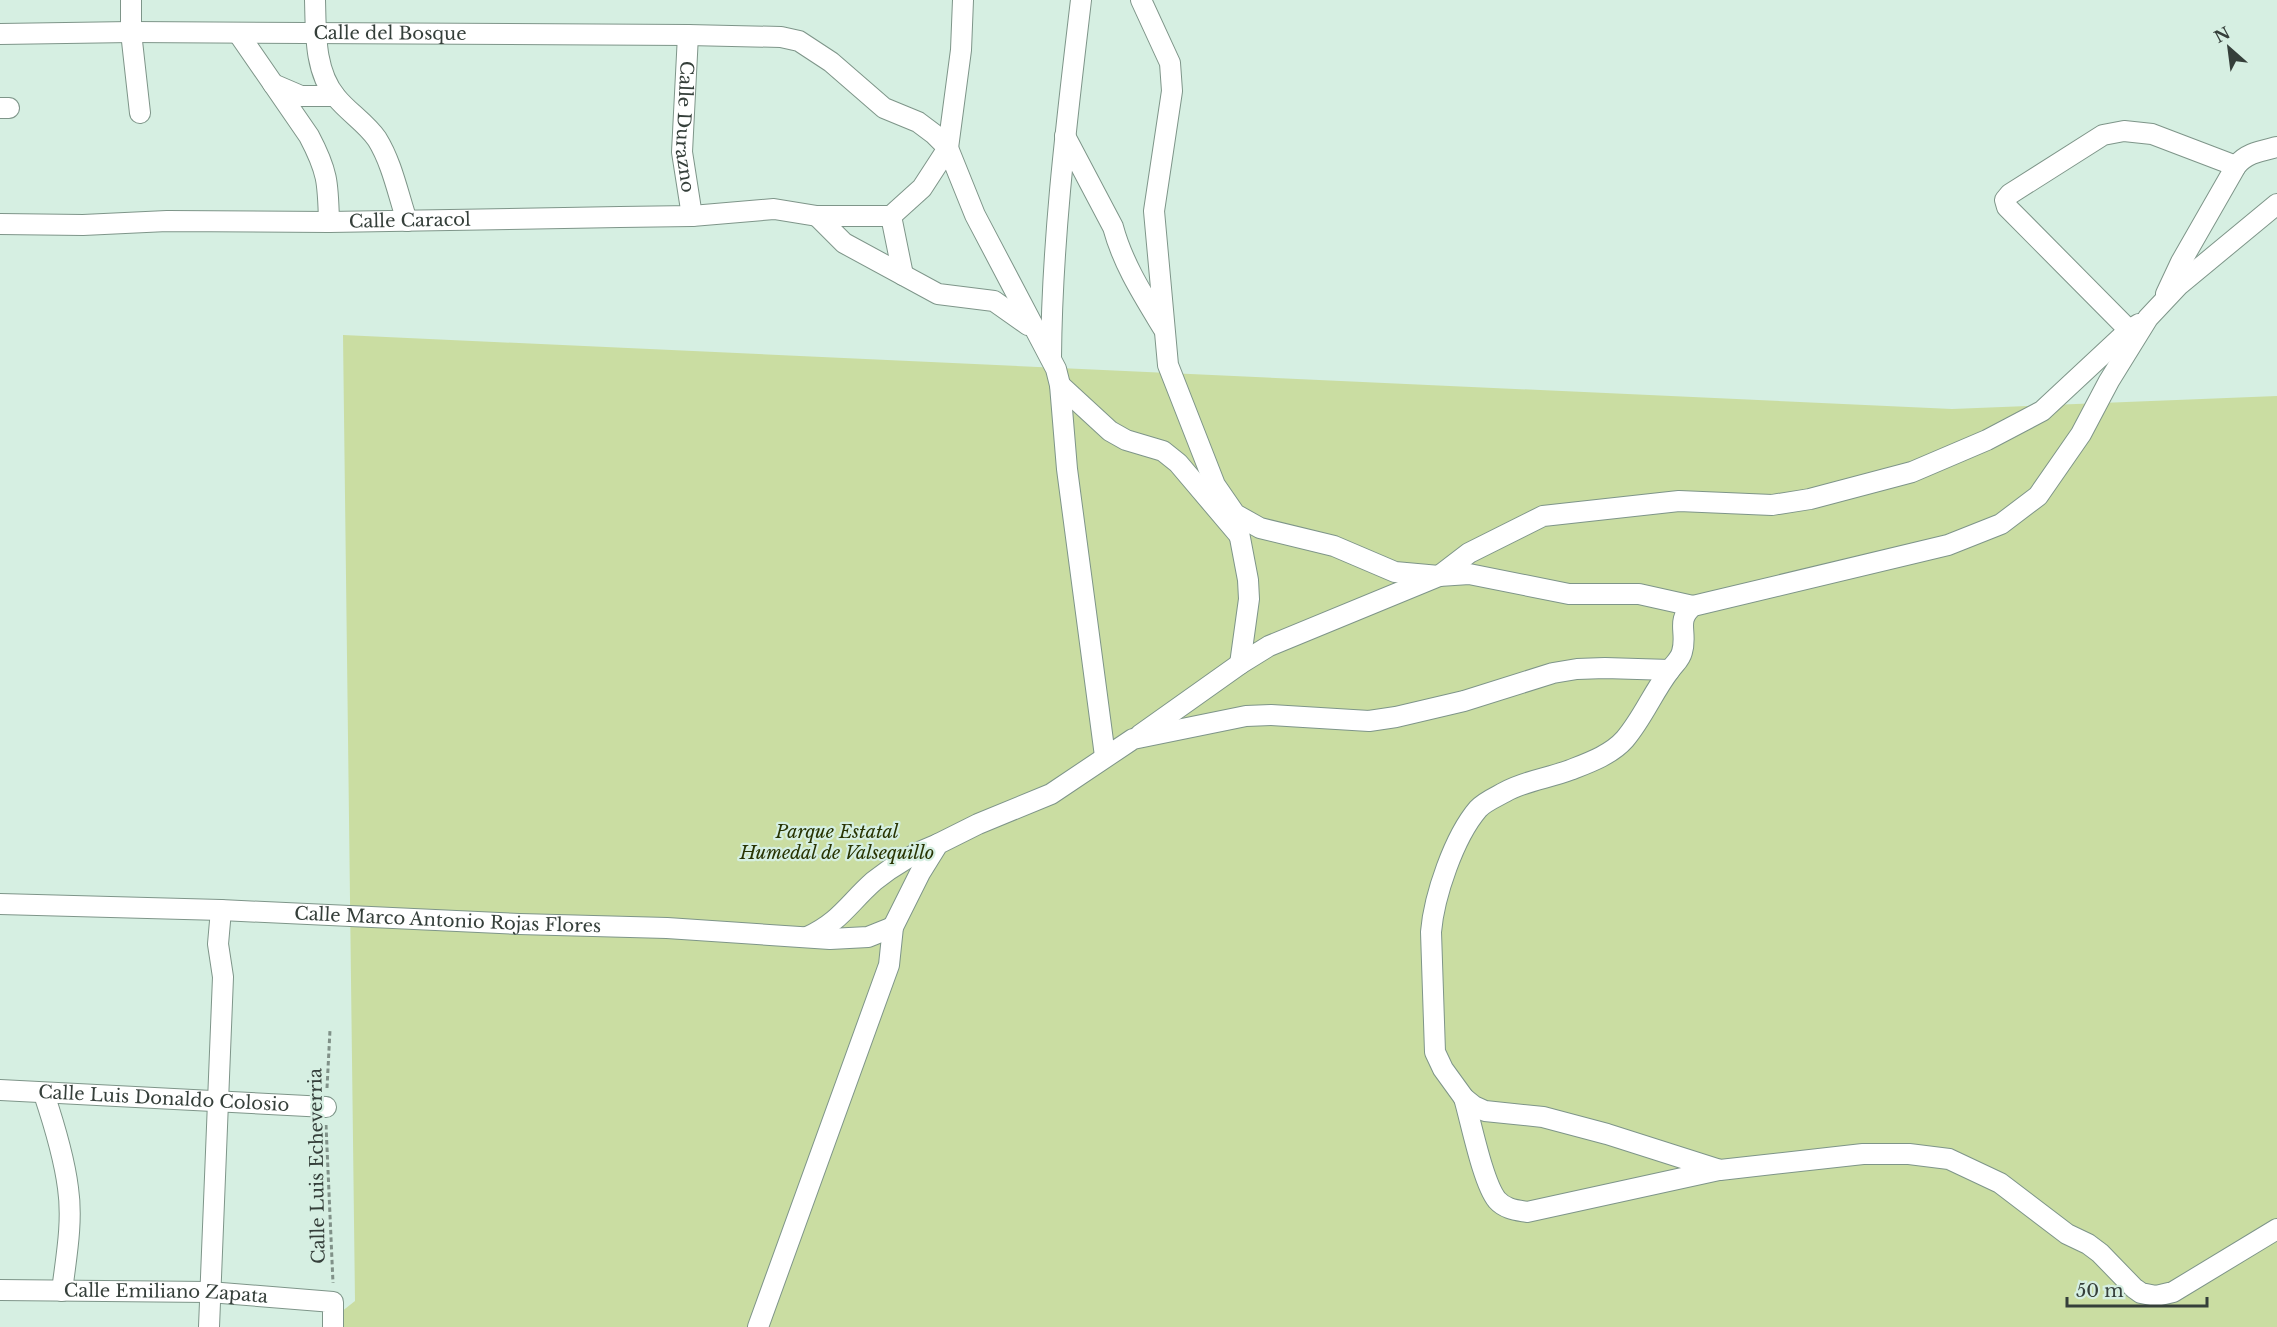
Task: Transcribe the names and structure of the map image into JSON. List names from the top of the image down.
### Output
{
  "streets": {
    "street": [
      "Calle del Bosque",
      "Calle Durazno",
      "Calle Caracol",
      "Calle Marco Antonio Rojas Flores",
      "Calle Luis Donaldo Colosio",
      "Calle Emiliano Zapata"
    ],
    "path": ["Calle Luis Echeverria"]
  },
  "crossings": [
    ["Calle del Bosque", "Calle Durazno"],
    ["Calle Durazno", "Calle Caracol"],
    ["Calle Luis Donaldo Colosio", "Calle Luis Echeverria"],
    ["Calle Luis Echeverria", "Calle Emiliano Zapata"]
  ],
  "parks": ["Parque Estatal Humedal de Valsequillo"],
  "scale_bar": "50 m",
  "north": "top left"
}
